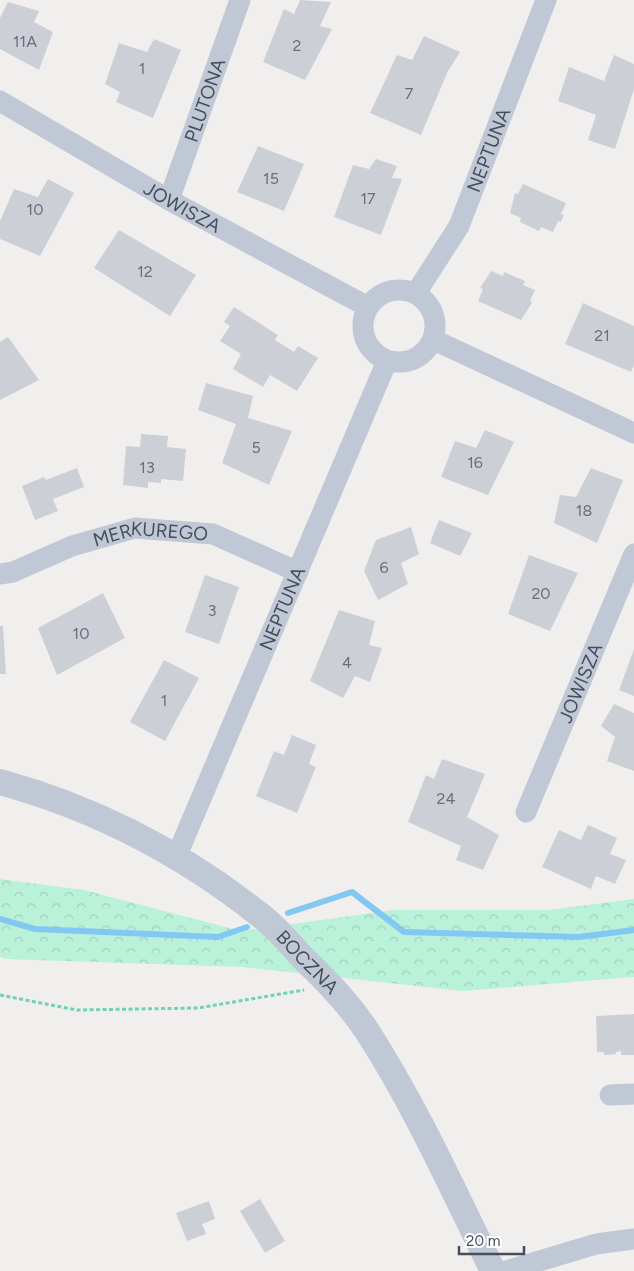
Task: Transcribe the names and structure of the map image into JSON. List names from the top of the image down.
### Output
{
  "streets": {
    "street": [
      "PLUTONA",
      "NEPTUNA",
      "JOWISZA",
      "MERKUREGO",
      "BOCZNA"
    ]
  },
  "crossings": [
    ["PLUTONA", "JOWISZA"],
    ["NEPTUNA", "JOWISZA"],
    ["NEPTUNA", "MERKUREGO"],
    ["NEPTUNA", "BOCZNA"]
  ],
  "house_numbers": [
    "11A",
    "2",
    "1",
    "7",
    "15",
    "17",
    "10",
    "12",
    "21",
    "5",
    "16",
    "13",
    "18",
    "6",
    "20",
    "3",
    "10",
    "4",
    "1",
    "24"
  ],
  "scale_bar": "20 m"
}
